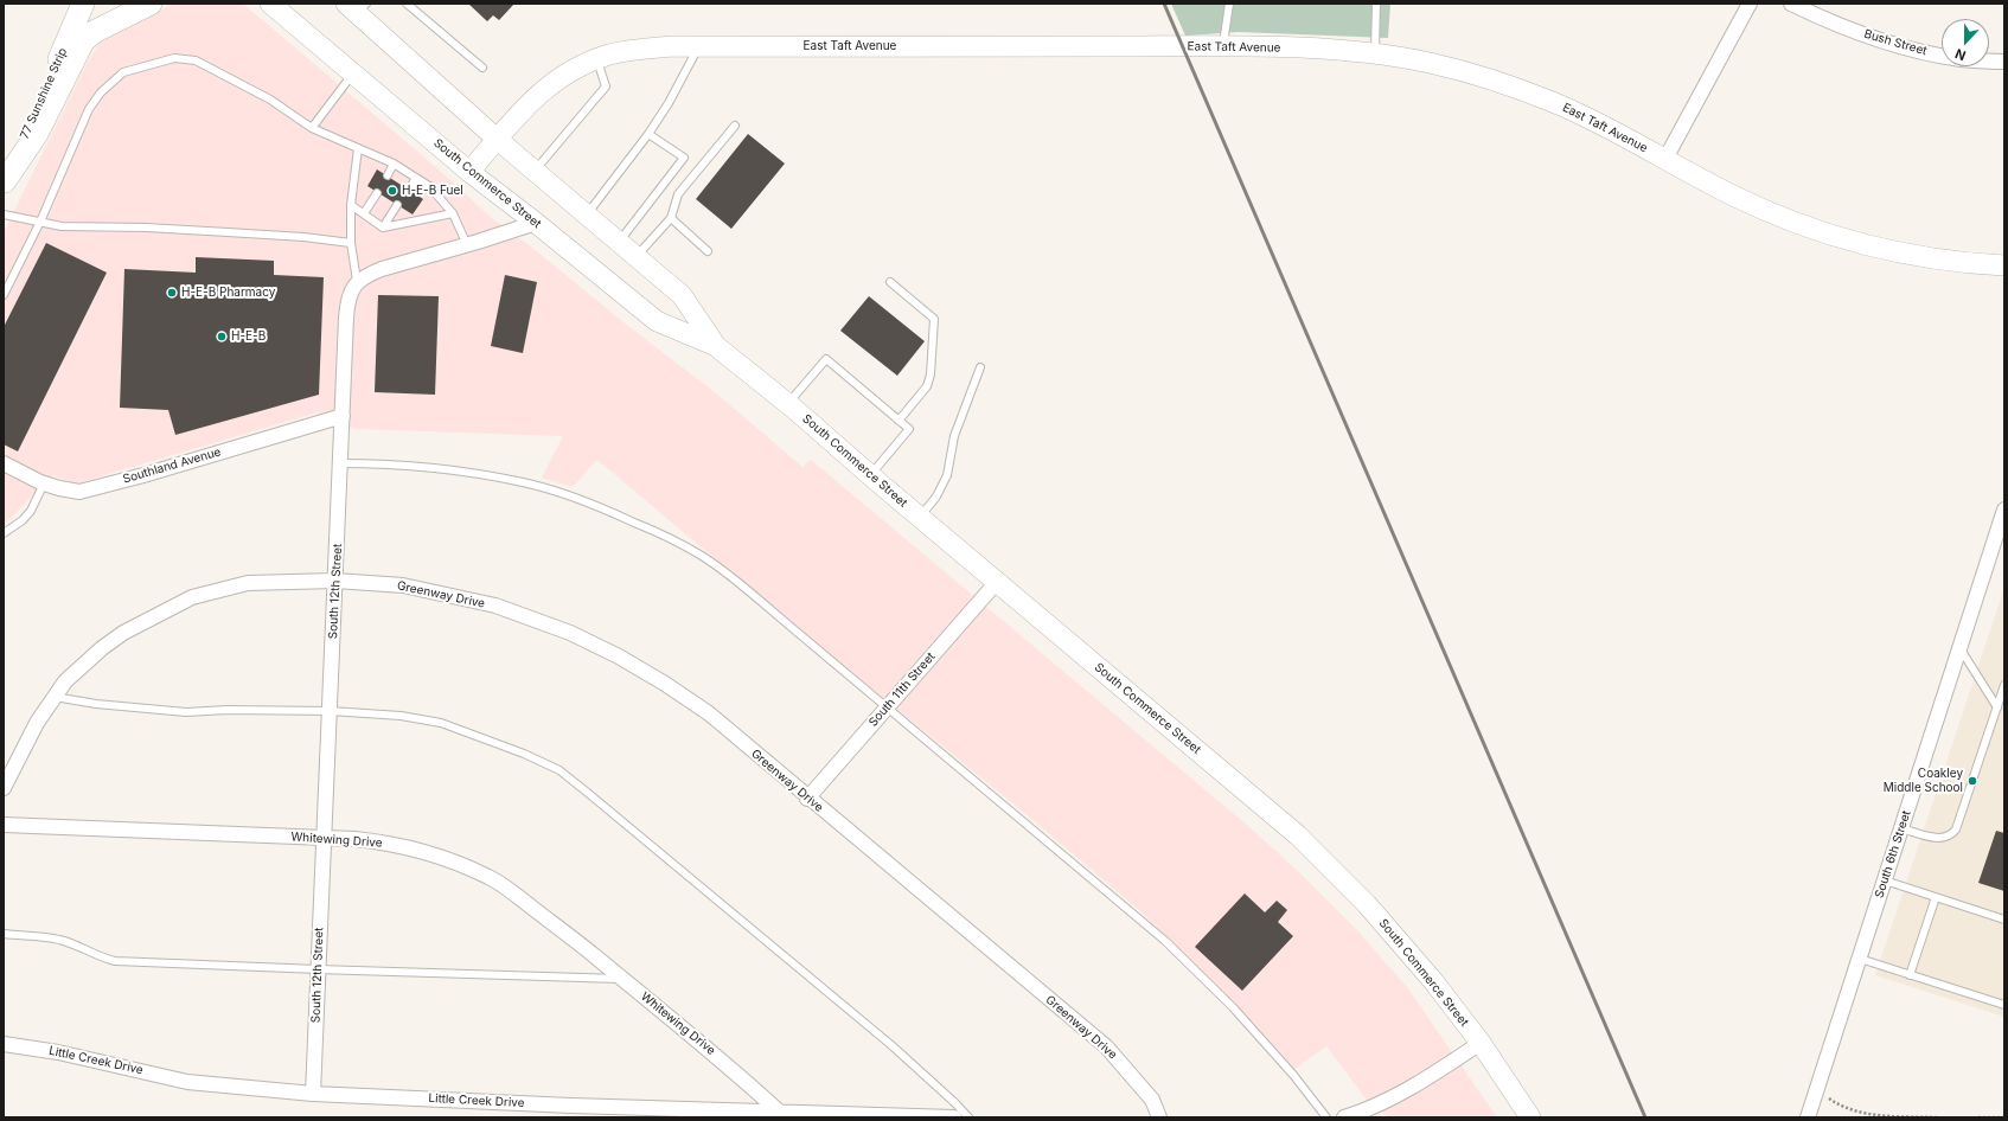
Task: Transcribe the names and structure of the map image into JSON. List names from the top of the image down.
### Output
{
  "streets": {
    "main road": ["East Taft Avenue", "77 Sunshine Strip", "South Commerce Street"],
    "street": [
      "Bush Street",
      "Southland Avenue",
      "South 12th Street",
      "Greenway Drive",
      "South 11th Street",
      "Whitewing Drive",
      "South 6th Street",
      "Little Creek Drive"
    ]
  },
  "crossings": [
    ["East Taft Avenue", "South Commerce Street"],
    ["South Commerce Street", "South 11th Street"],
    ["Southland Avenue", "South 12th Street"],
    ["South 12th Street", "Greenway Drive"],
    ["South 12th Street", "Whitewing Drive"],
    ["South 12th Street", "Little Creek Drive"],
    ["Greenway Drive", "South 11th Street"],
    ["Whitewing Drive", "Little Creek Drive"]
  ],
  "places": [
    "H-E-B Fuel",
    "H-E-B Pharmacy",
    "H-E-B",
    "Coakley Middle School"
  ],
  "north": "bottom"
}
